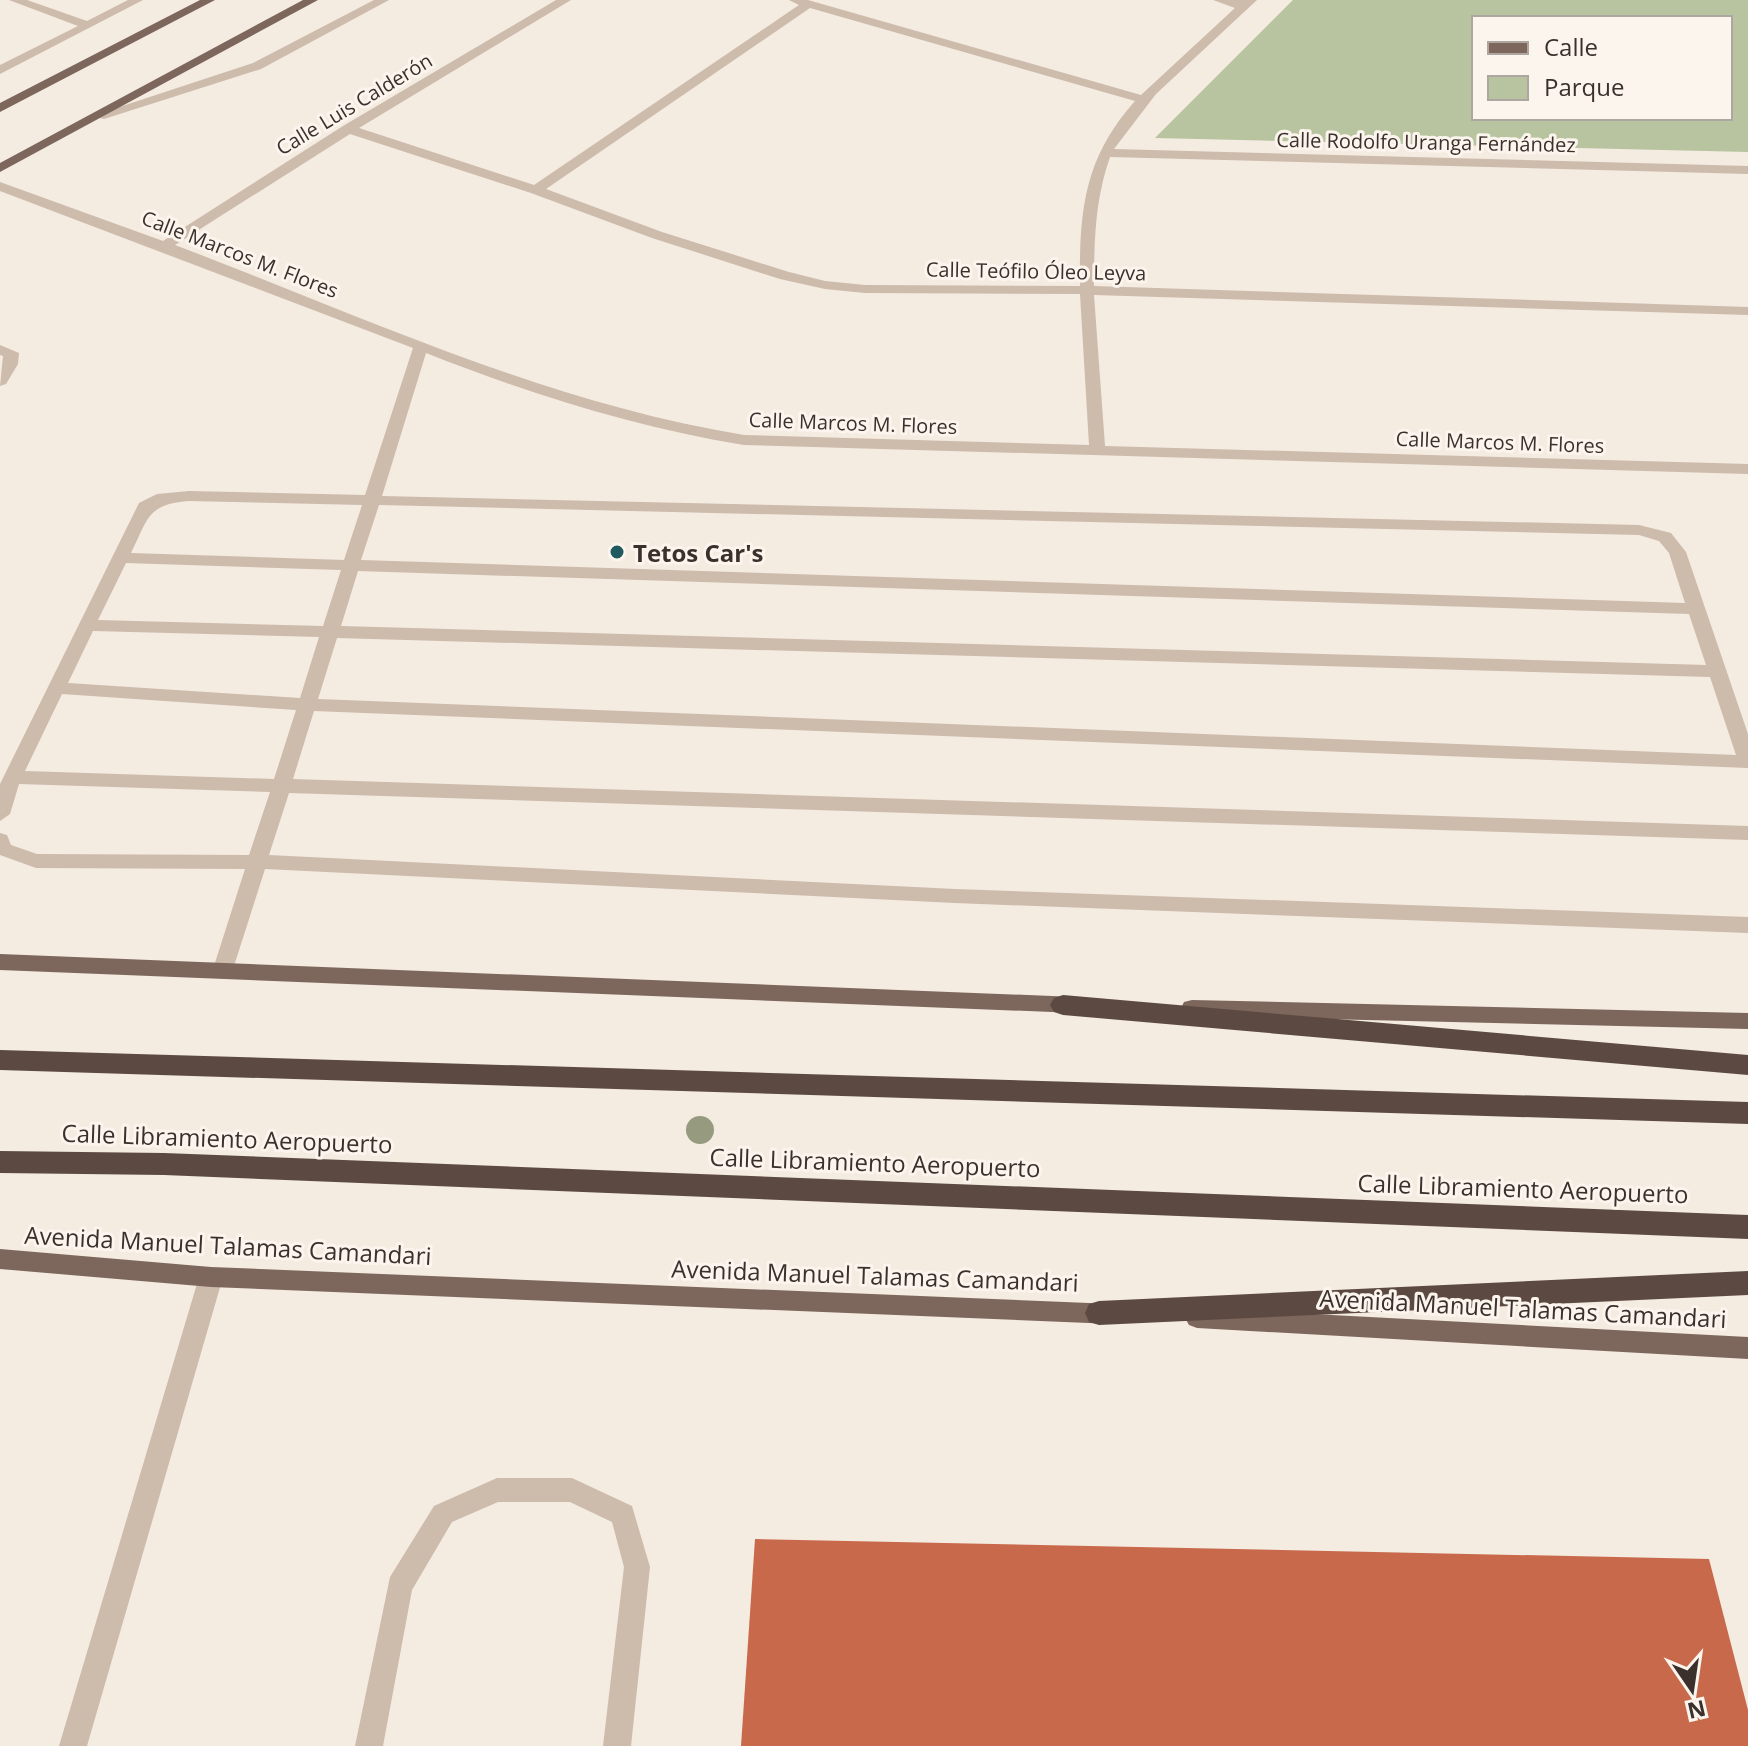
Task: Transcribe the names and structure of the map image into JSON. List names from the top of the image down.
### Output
{
  "streets": {
    "highway": ["Calle Libramiento Aeropuerto"],
    "main road": ["Avenida Manuel Talamas Camandari"],
    "street": [
      "Calle Luis Calderón",
      "Calle Rodolfo Uranga Fernández",
      "Calle Marcos M. Flores",
      "Calle Teófilo Óleo Leyva"
    ]
  },
  "crossings": [
    ["Calle Luis Calderón", "Calle Marcos M. Flores"],
    ["Calle Luis Calderón", "Calle Teófilo Óleo Leyva"]
  ],
  "places": ["Tetos Car's"],
  "legend": ["Calle", "Parque"],
  "north": "bottom"
}
